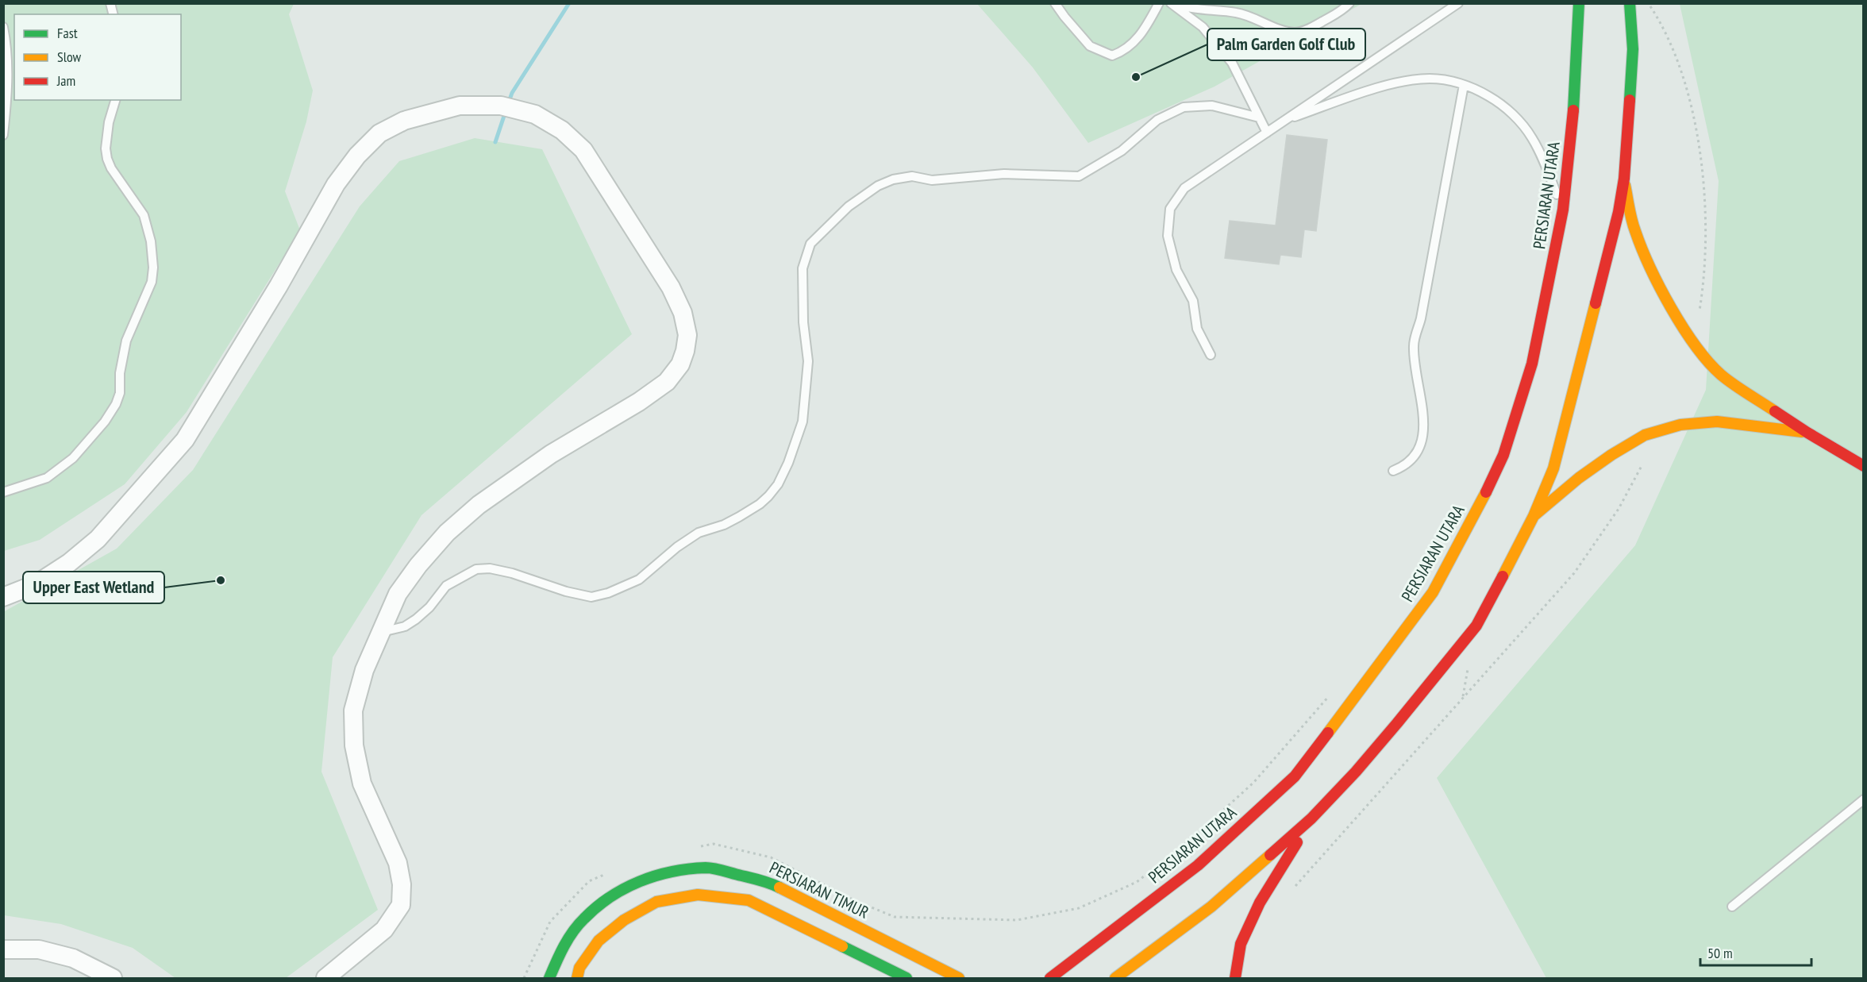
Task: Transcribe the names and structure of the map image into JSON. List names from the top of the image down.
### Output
{
  "streets": {
    "main road": ["PERSIARAN UTARA", "PERSIARAN TIMUR"]
  },
  "places": ["Palm Garden Golf Club", "Upper East Wetland"],
  "legend": ["Fast", "Slow", "Jam"],
  "scale_bar": "50 m"
}
